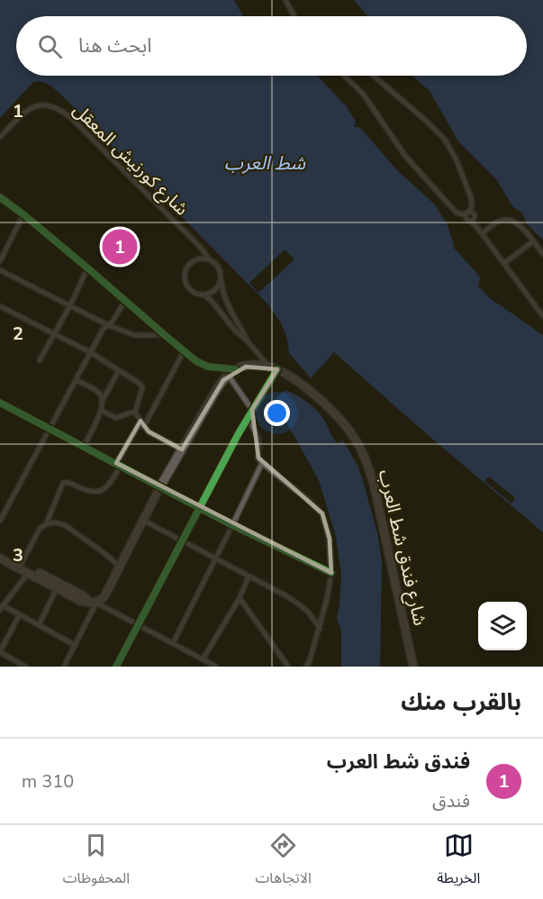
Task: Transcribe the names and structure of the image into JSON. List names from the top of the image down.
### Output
{
  "streets": {
    "main road": ["شارع فندق شط العرب"],
    "street": ["شارع كورنيش المعقل"]
  },
  "water": ["شط العرب"],
  "page": {
    "search": "ابحث هنا",
    "pins": "1",
    "heading": "بالقرب منك",
    "list": [
      {
        "mark": "1",
        "name": "فندق شط العرب",
        "note": "فندق",
        "value": "310 m"
      }
    ],
    "nav": ["الخريطة", "الاتجاهات", "المحفوظات"]
  },
  "grid": {
    "rows": ["1", "2", "3"]
  }
}
